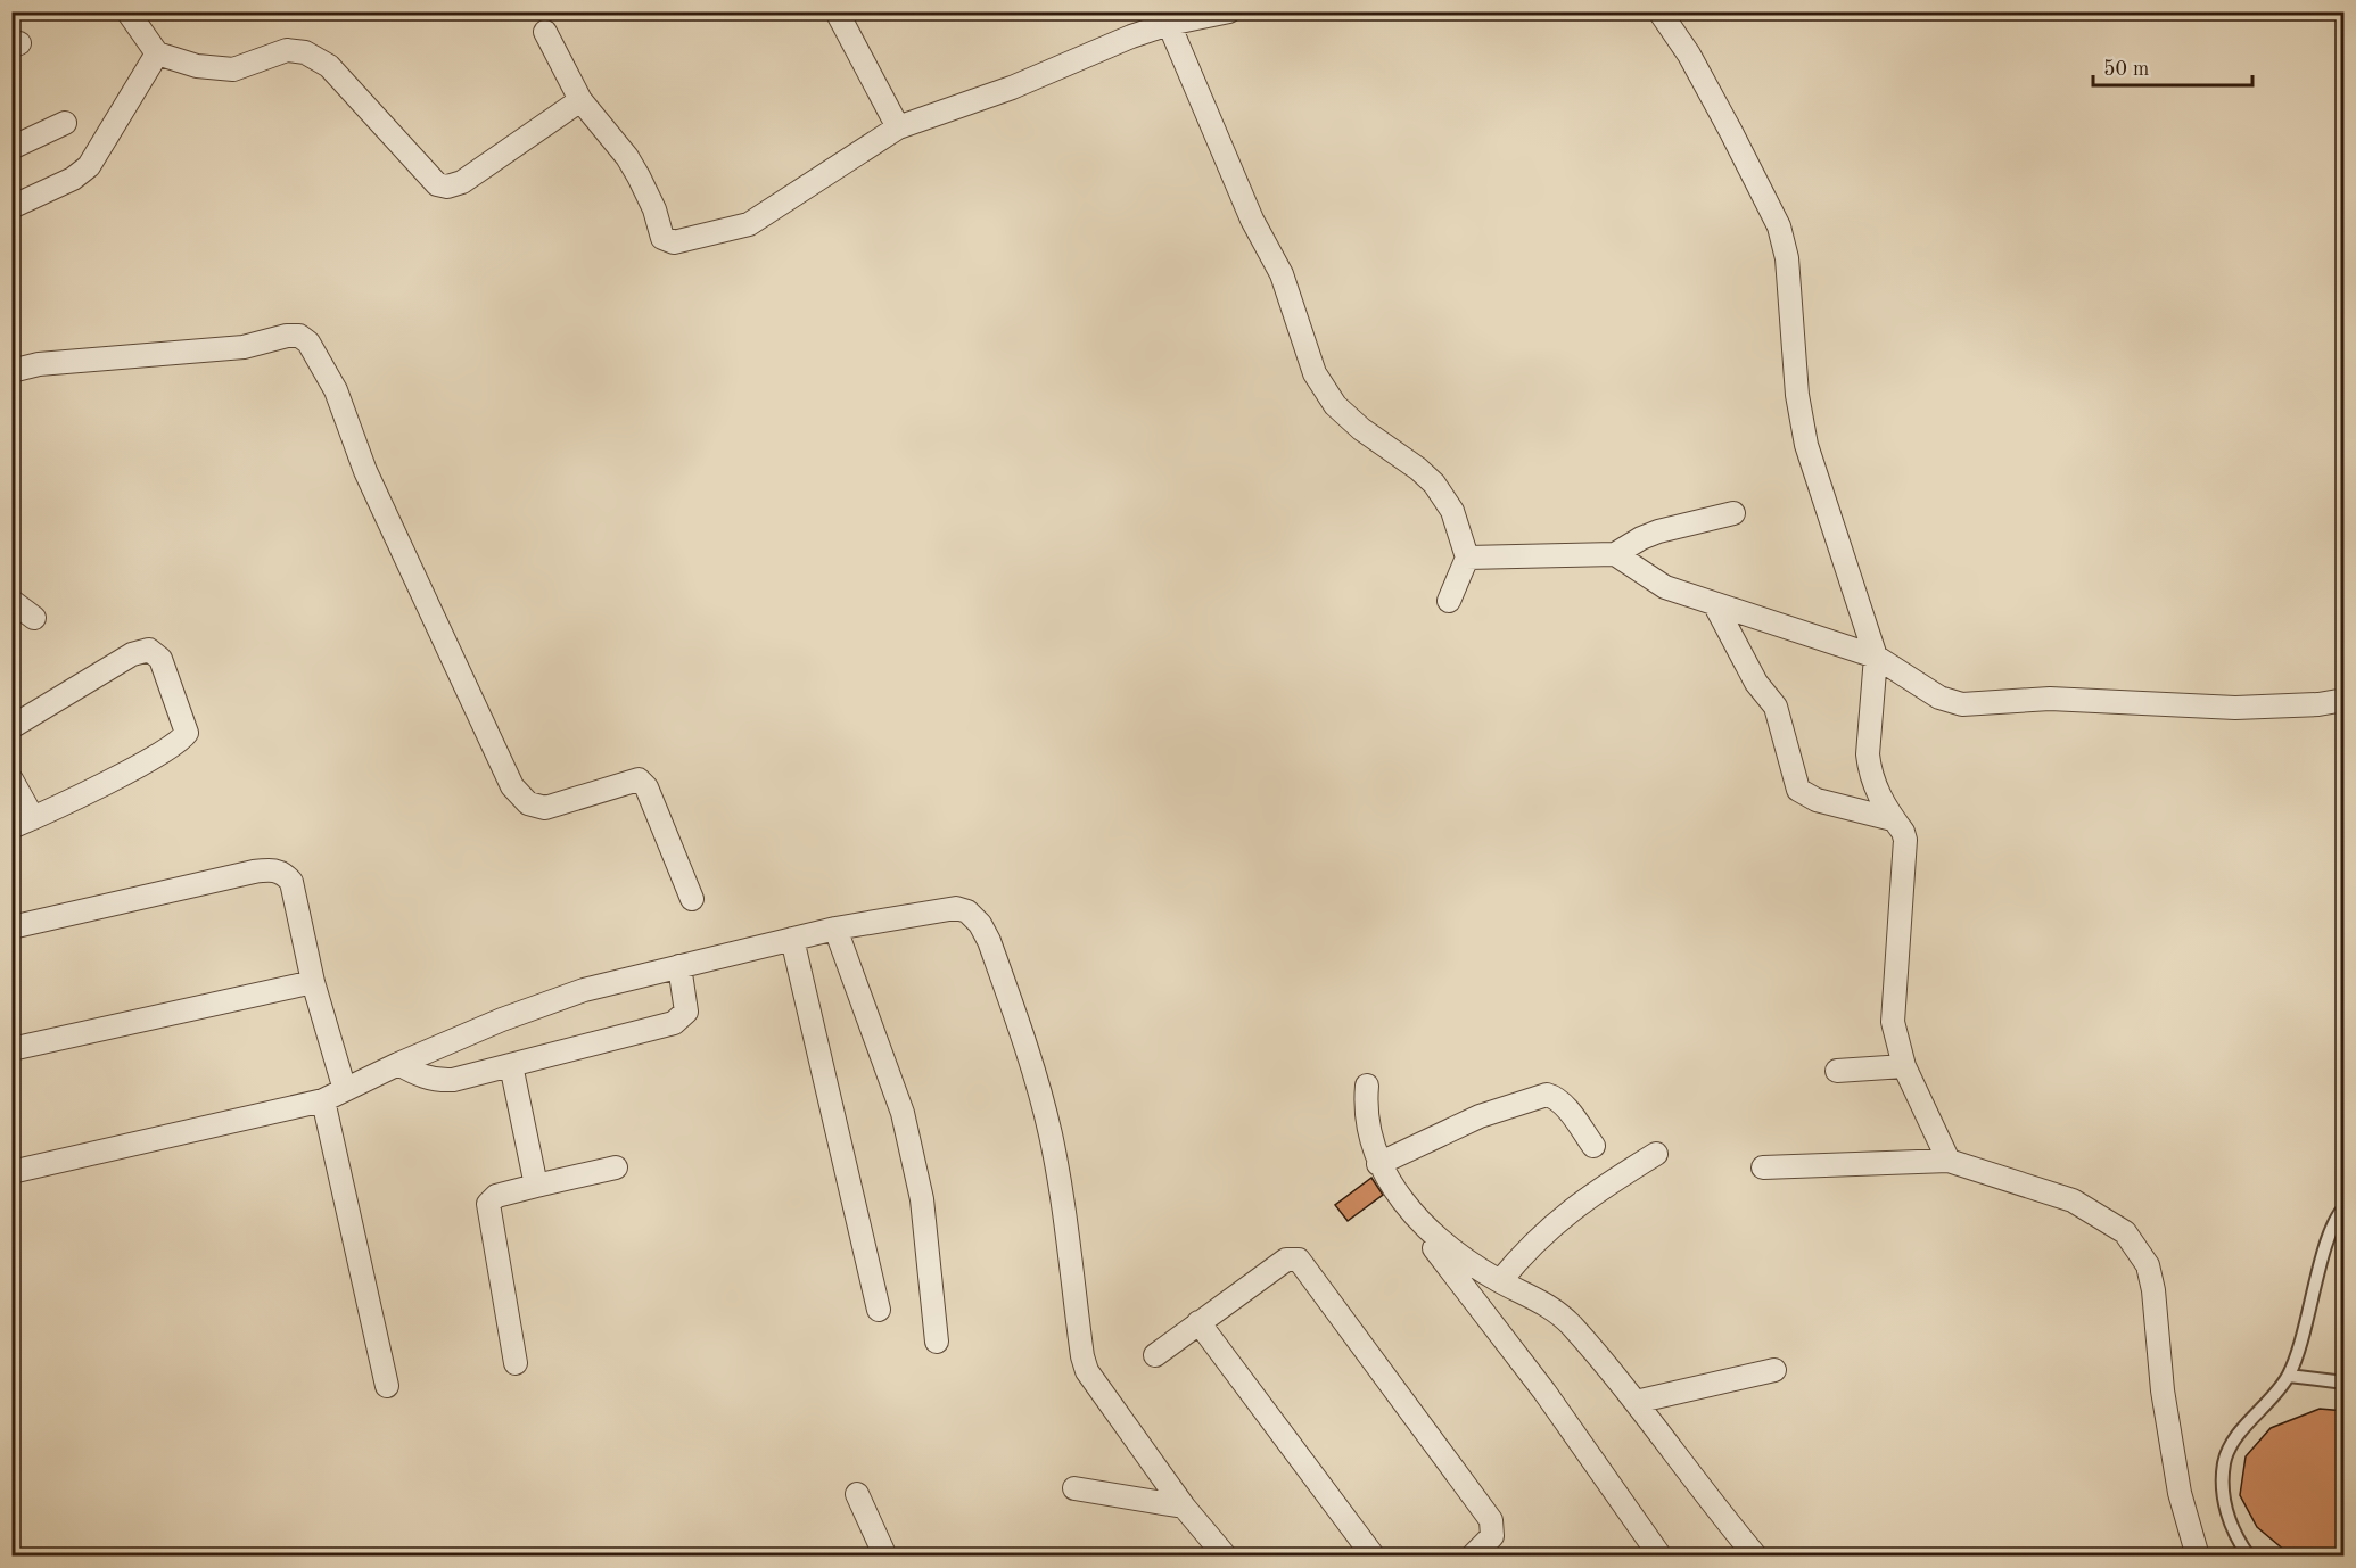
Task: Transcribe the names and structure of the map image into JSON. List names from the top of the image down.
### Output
{
  "scale_bar": "50 m"
}
